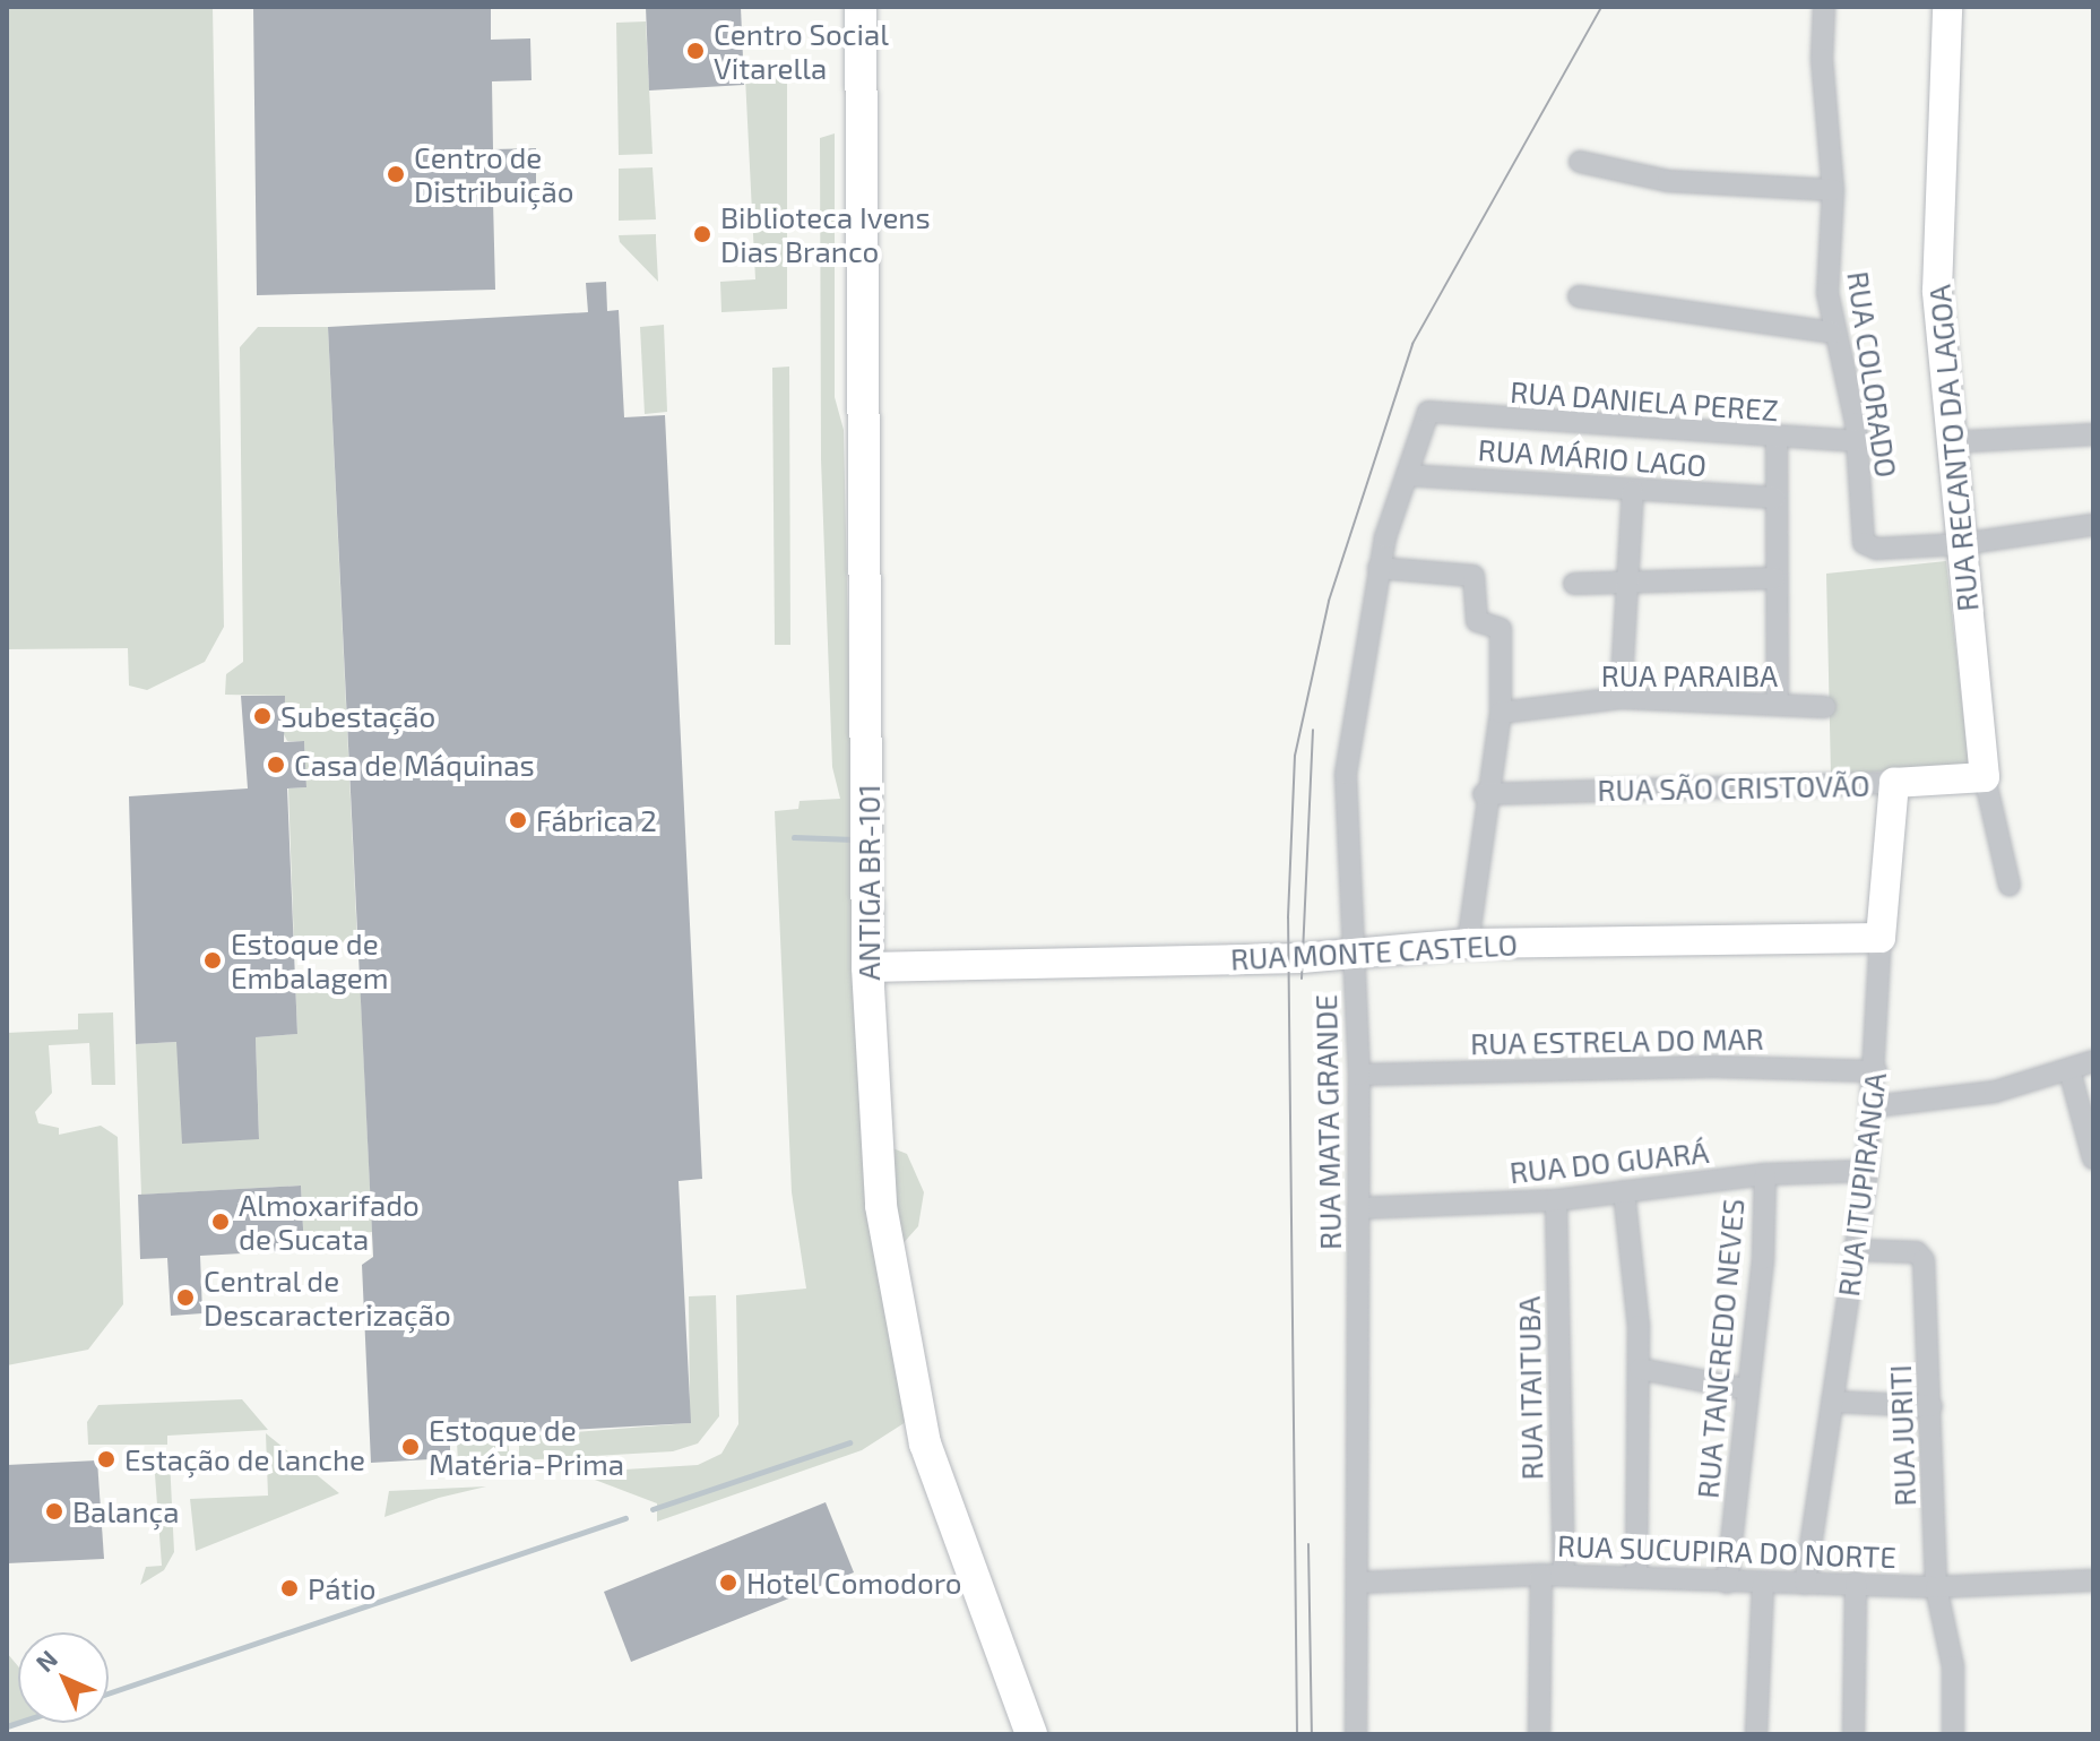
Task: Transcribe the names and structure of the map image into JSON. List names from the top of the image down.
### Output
{
  "streets": {
    "main road": ["ANTIGA BR-101"],
    "street": [
      "RUA COLORADO",
      "RUA DANIELA PEREZ",
      "RUA RECANTO DA LAGOA",
      "RUA MÁRIO LAGO",
      "RUA PARAIBA",
      "RUA SÃO CRISTOVÃO",
      "RUA MONTE CASTELO",
      "RUA ESTRELA DO MAR",
      "RUA MATA GRANDE",
      "RUA DO GUARÁ",
      "RUA ITUPIRANGA",
      "RUA TANCREDO NEVES",
      "RUA ITAITUBA",
      "RUA JURITI",
      "RUA SUCUPIRA DO NORTE"
    ]
  },
  "crossings": [
    ["RUA COLORADO", "RUA DANIELA PEREZ"],
    ["RUA COLORADO", "RUA RECANTO DA LAGOA"],
    ["RUA DANIELA PEREZ", "RUA MATA GRANDE"],
    ["RUA RECANTO DA LAGOA", "RUA SÃO CRISTOVÃO"],
    ["RUA MÁRIO LAGO", "RUA MATA GRANDE"],
    ["RUA SÃO CRISTOVÃO", "RUA ITUPIRANGA"],
    ["ANTIGA BR-101", "RUA MONTE CASTELO"],
    ["RUA MONTE CASTELO", "RUA MATA GRANDE"],
    ["RUA MONTE CASTELO", "RUA ITUPIRANGA"],
    ["RUA ESTRELA DO MAR", "RUA MATA GRANDE"],
    ["RUA ESTRELA DO MAR", "RUA ITUPIRANGA"],
    ["RUA MATA GRANDE", "RUA DO GUARÁ"],
    ["RUA MATA GRANDE", "RUA SUCUPIRA DO NORTE"],
    ["RUA DO GUARÁ", "RUA ITUPIRANGA"],
    ["RUA DO GUARÁ", "RUA TANCREDO NEVES"],
    ["RUA DO GUARÁ", "RUA ITAITUBA"],
    ["RUA ITUPIRANGA", "RUA JURITI"],
    ["RUA ITUPIRANGA", "RUA SUCUPIRA DO NORTE"],
    ["RUA TANCREDO NEVES", "RUA SUCUPIRA DO NORTE"],
    ["RUA ITAITUBA", "RUA SUCUPIRA DO NORTE"],
    ["RUA JURITI", "RUA SUCUPIRA DO NORTE"]
  ],
  "places": [
    "Centro Social Vitarella",
    "Centro de Distribuição",
    "Biblioteca Ivens Dias Branco",
    "Subestação",
    "Casa de Máquinas",
    "Fábrica 2",
    "Estoque de Embalagem",
    "Almoxarifado de Sucata",
    "Central de Descaracterização",
    "Estoque de Matéria-Prima",
    "Estação de lanche",
    "Balança",
    "Hotel Comodoro",
    "Pátio"
  ],
  "north": "top left"
}
